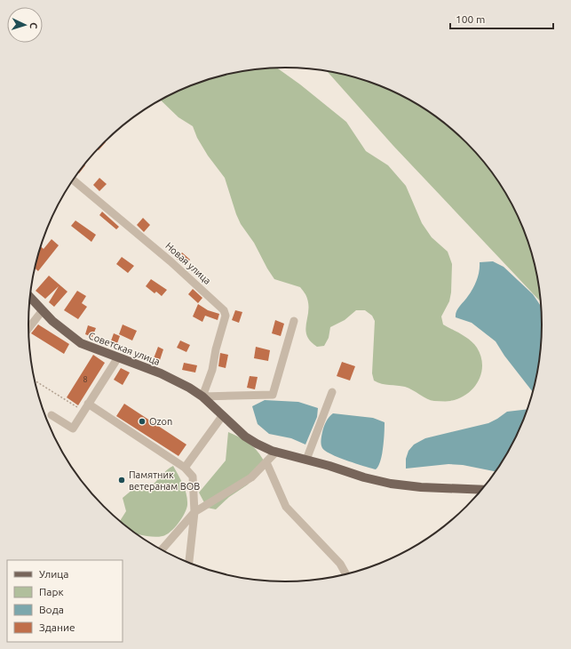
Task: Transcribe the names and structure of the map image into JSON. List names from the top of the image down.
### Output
{
  "streets": {
    "main road": ["Советская улица"],
    "street": ["Новая улица"]
  },
  "crossings": [
    ["Новая улица", "Советская улица"]
  ],
  "places": ["Ozon", "Памятник ветеранам ВОВ"],
  "house_numbers": ["8"],
  "legend": [
    "Улица",
    "Парк",
    "Вода",
    "Здание"
  ],
  "scale_bar": "100 m",
  "north": "right"
}
